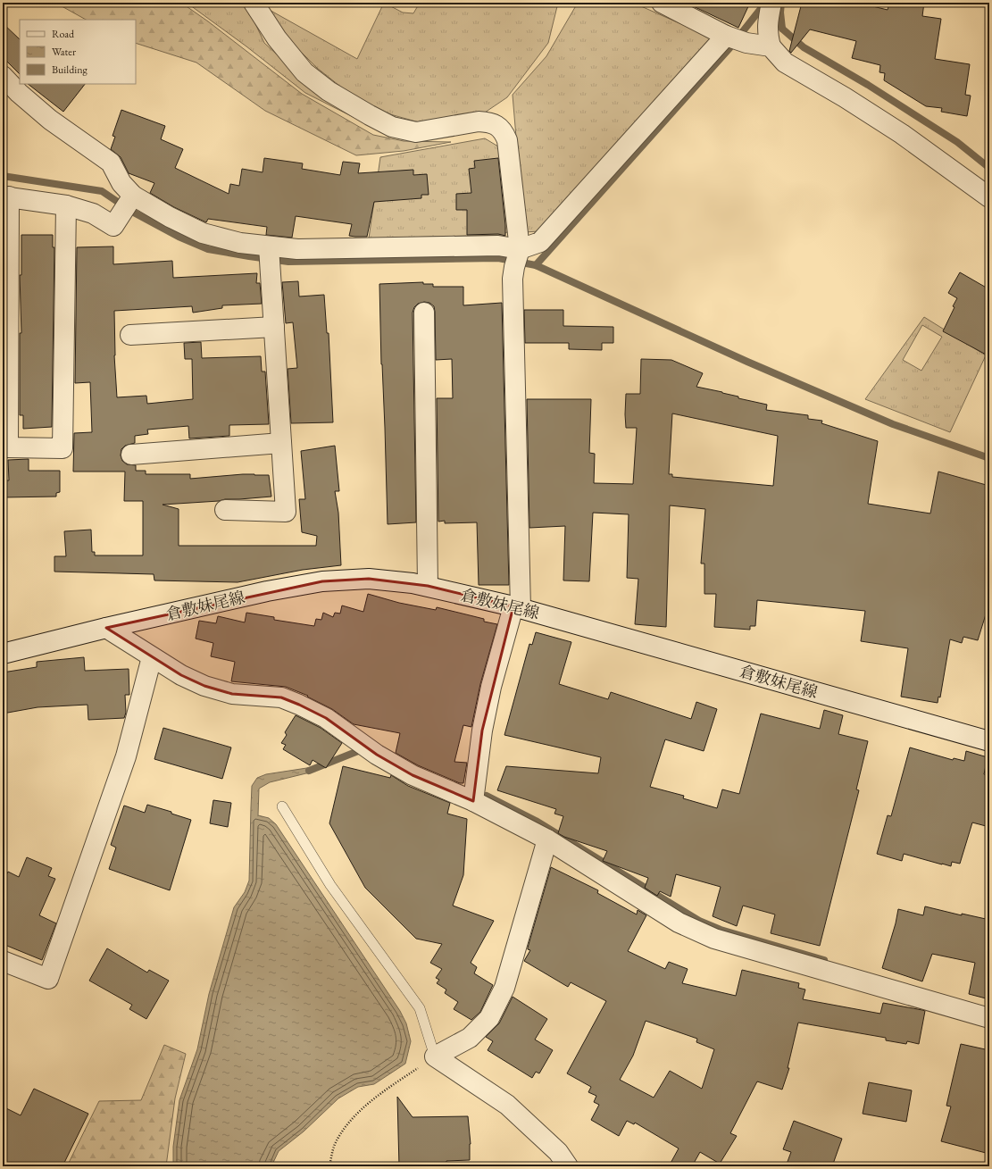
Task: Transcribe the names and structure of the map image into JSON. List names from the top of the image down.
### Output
{
  "streets": {
    "street": ["倉敷妹尾線"]
  },
  "legend": ["Road", "Water", "Building"]
}
